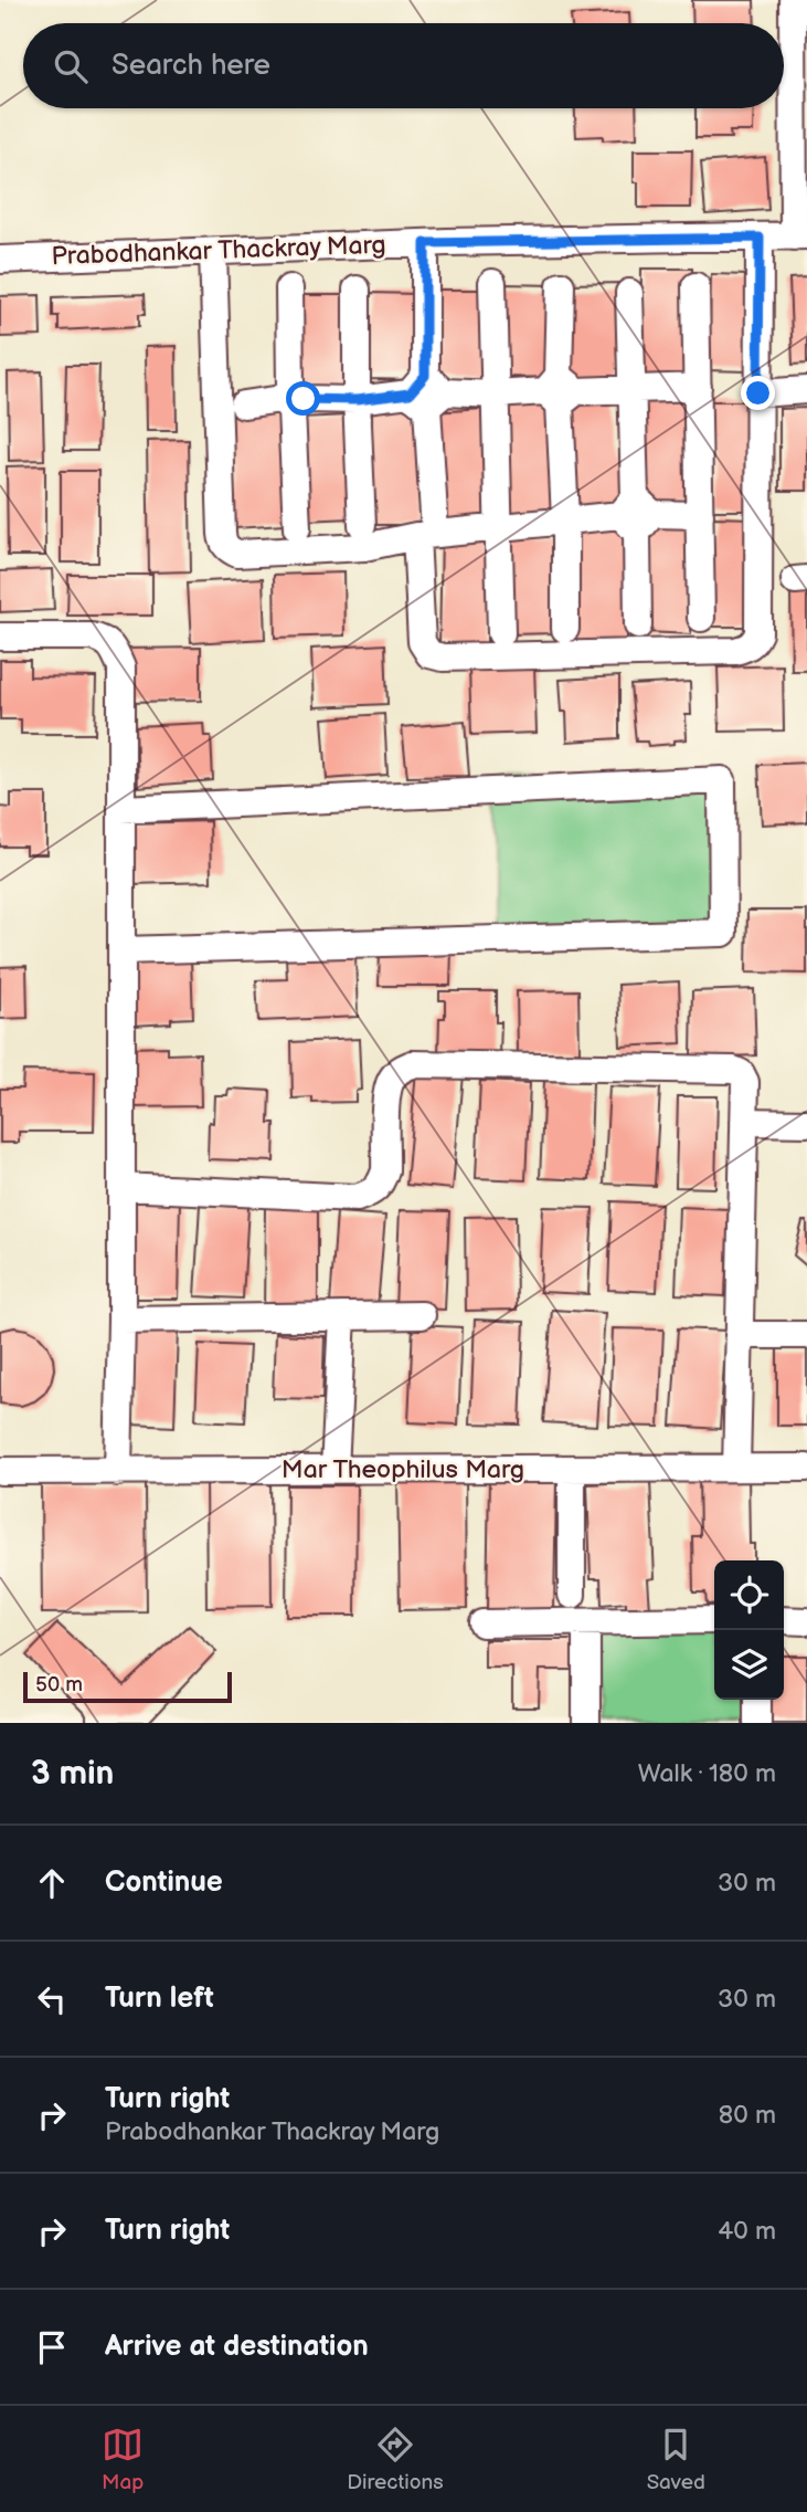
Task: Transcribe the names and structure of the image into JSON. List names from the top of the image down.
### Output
{
  "streets": {
    "street": ["Prabodhankar Thackray Marg", "Mar Theophilus Marg"]
  },
  "scale_bar": "50 m",
  "page": {
    "search": "Search here",
    "scale": "50 m",
    "heading": ["3 min", "Walk · 180 m"],
    "list": [
      ["Continue", "30 m"],
      ["Turn left", "30 m"],
      ["Turn right", "Prabodhankar Thackray Marg", "80 m"],
      ["Turn right", "40 m"],
      "Arrive at destination"
    ],
    "nav": ["Map", "Directions", "Saved"]
  }
}
